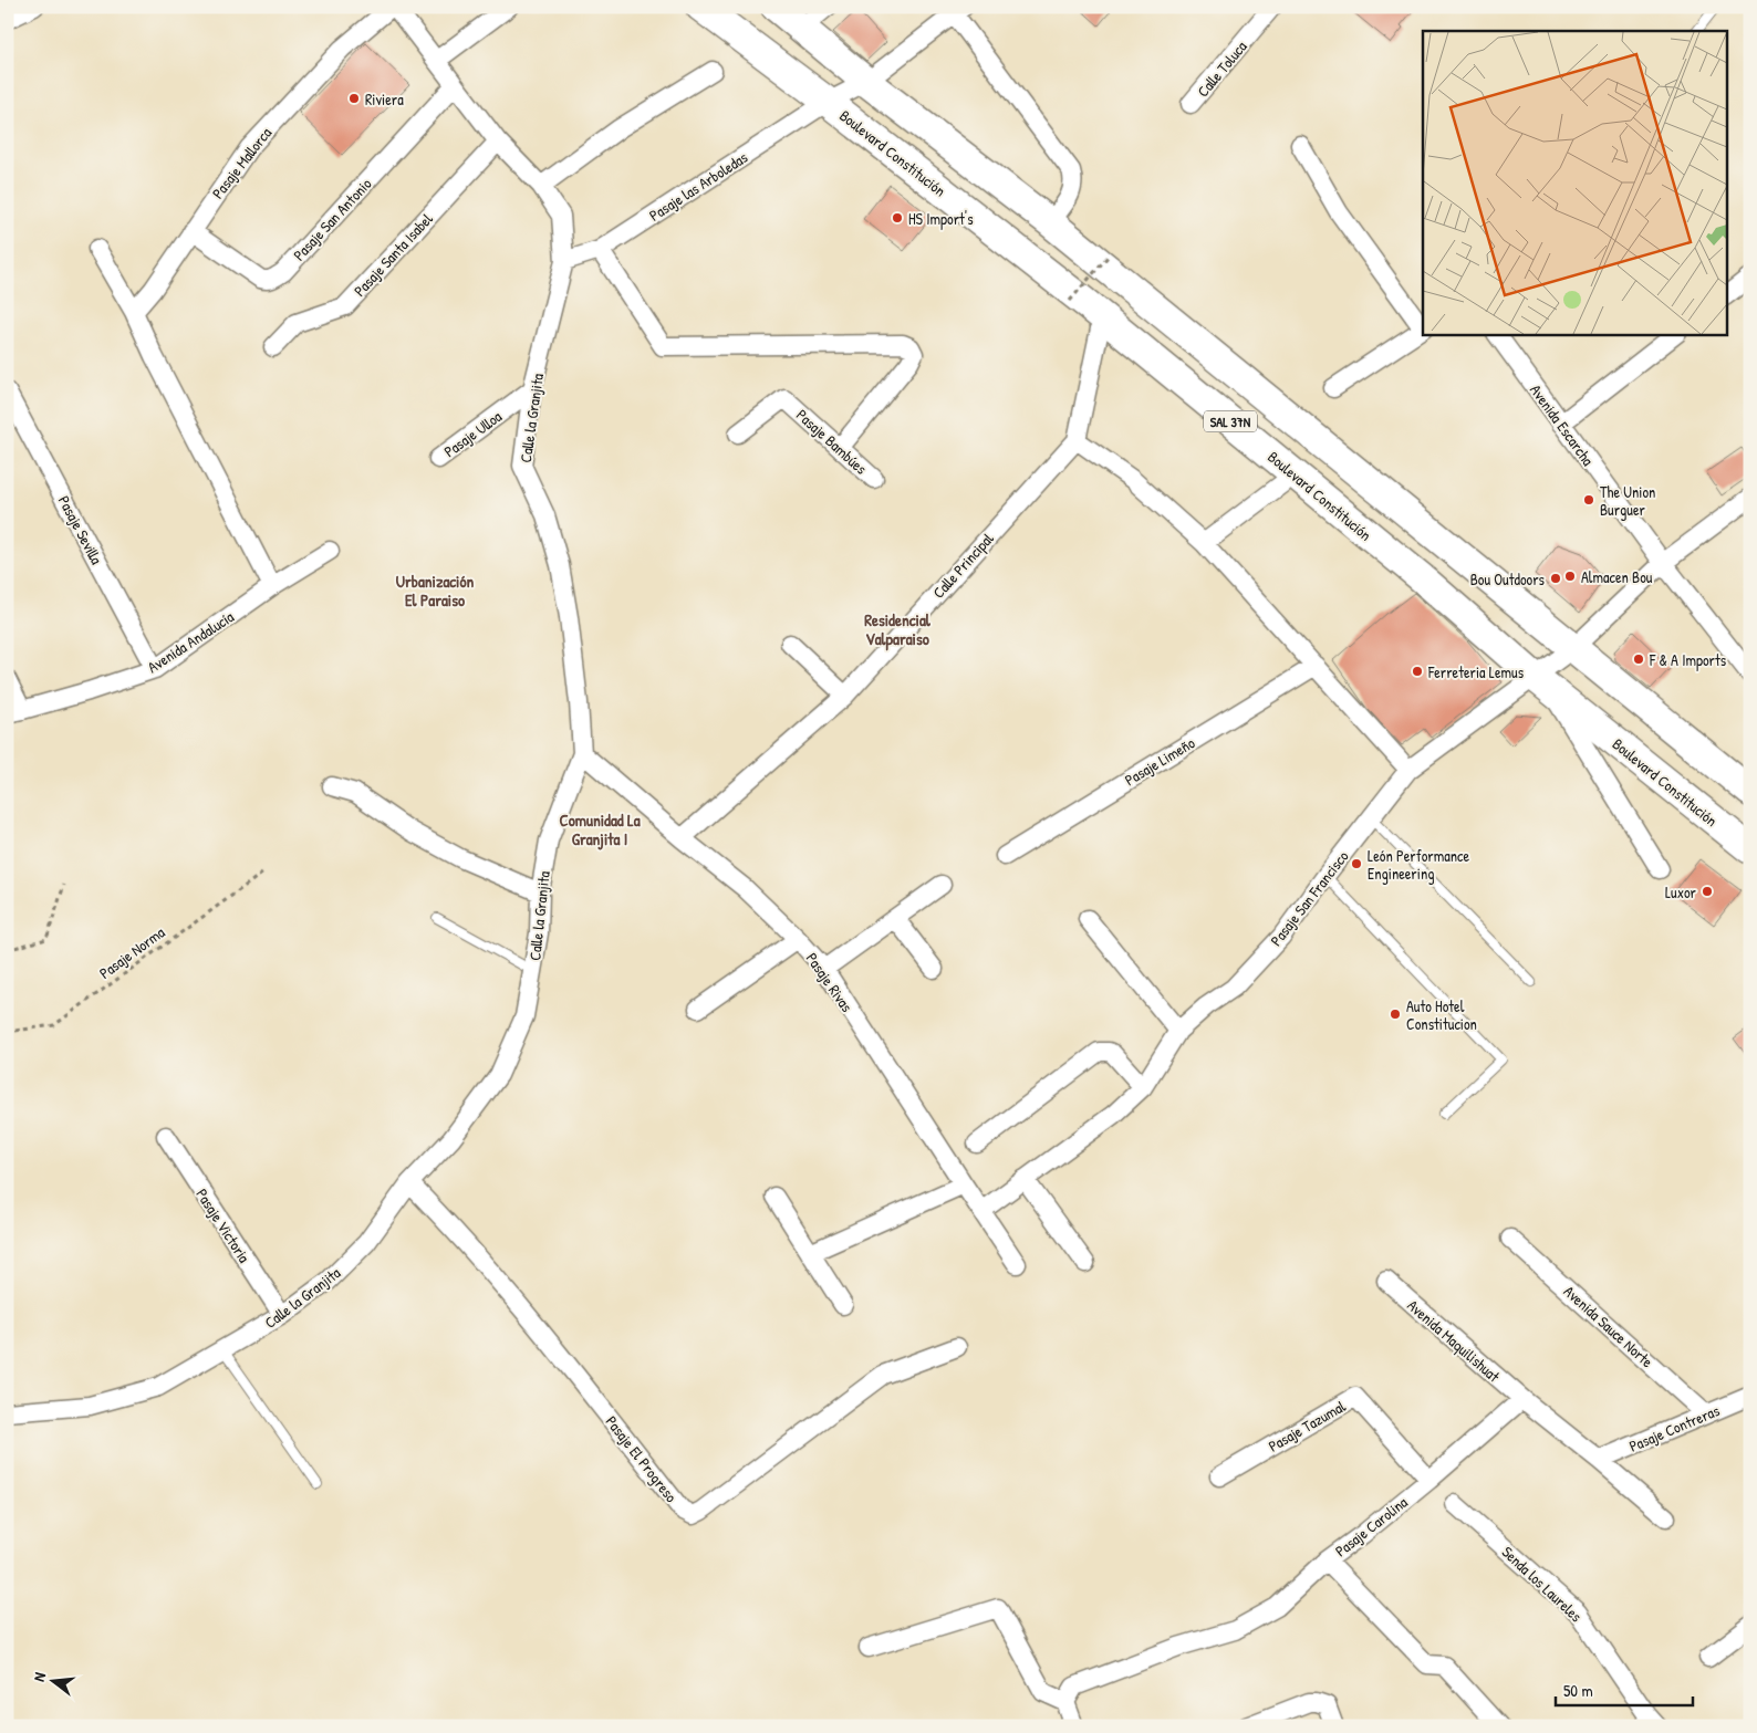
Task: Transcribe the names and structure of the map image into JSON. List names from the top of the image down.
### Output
{
  "streets": {
    "highway": ["Boulevard Constitución", "SAL 37N"],
    "street": [
      "Calle Toluca",
      "Pasaje Mallorca",
      "Pasaje las Arboledas",
      "Pasaje San Antonio",
      "Pasaje Santa Isabel",
      "Calle la Granjita",
      "Avenida Escarcha",
      "Pasaje Ulloa",
      "Pasaje Bambúes",
      "Pasaje Sevilla",
      "Calle Principal",
      "Avenida Andalucía",
      "Pasaje Limeño",
      "Pasaje San Francisco",
      "Pasaje Rivas",
      "Pasaje Victoria",
      "Avenida Sauce Norte",
      "Avenida Maquilishuat",
      "Pasaje Tazumal",
      "Pasaje Contreras",
      "Pasaje El Progreso",
      "Pasaje Carolina",
      "Senda los Laureles"
    ],
    "path": ["Pasaje Norma"]
  },
  "crossings": [
    ["Boulevard Constitución", "Pasaje las Arboledas"],
    ["Boulevard Constitución", "Pasaje San Francisco"],
    ["Pasaje Mallorca", "Pasaje San Antonio"],
    ["Pasaje Mallorca", "Calle la Granjita"],
    ["Pasaje las Arboledas", "Calle la Granjita"],
    ["Pasaje las Arboledas", "SAL 37N"],
    ["Pasaje San Antonio", "Calle la Granjita"],
    ["Pasaje Santa Isabel", "Calle la Granjita"],
    ["Calle la Granjita", "Pasaje Ulloa"],
    ["Calle la Granjita", "Pasaje Rivas"],
    ["Calle la Granjita", "Pasaje Victoria"],
    ["Calle la Granjita", "Pasaje El Progreso"],
    ["SAL 37N", "Pasaje San Francisco"],
    ["Avenida Escarcha", "Pasaje San Francisco"],
    ["Pasaje Sevilla", "Avenida Andalucía"],
    ["Calle Principal", "Pasaje Rivas"],
    ["Pasaje San Francisco", "Pasaje Rivas"],
    ["Avenida Sauce Norte", "Pasaje Contreras"],
    ["Avenida Maquilishuat", "Pasaje Carolina"],
    ["Pasaje Tazumal", "Pasaje Carolina"]
  ],
  "districts": ["Urbanización El Paraiso", "Residencial Valparaiso", "Comunidad La Granjita I"],
  "places": [
    "Riviera",
    "HS Import's",
    "The Union Burguer",
    "Almacen Bou",
    "Bou Outdoors",
    "F & A Imports",
    "Ferreteria Lemus",
    "León Performance Engineering",
    "Luxor",
    "Auto Hotel Constitucion"
  ],
  "scale_bar": "50 m",
  "north": "left"
}
